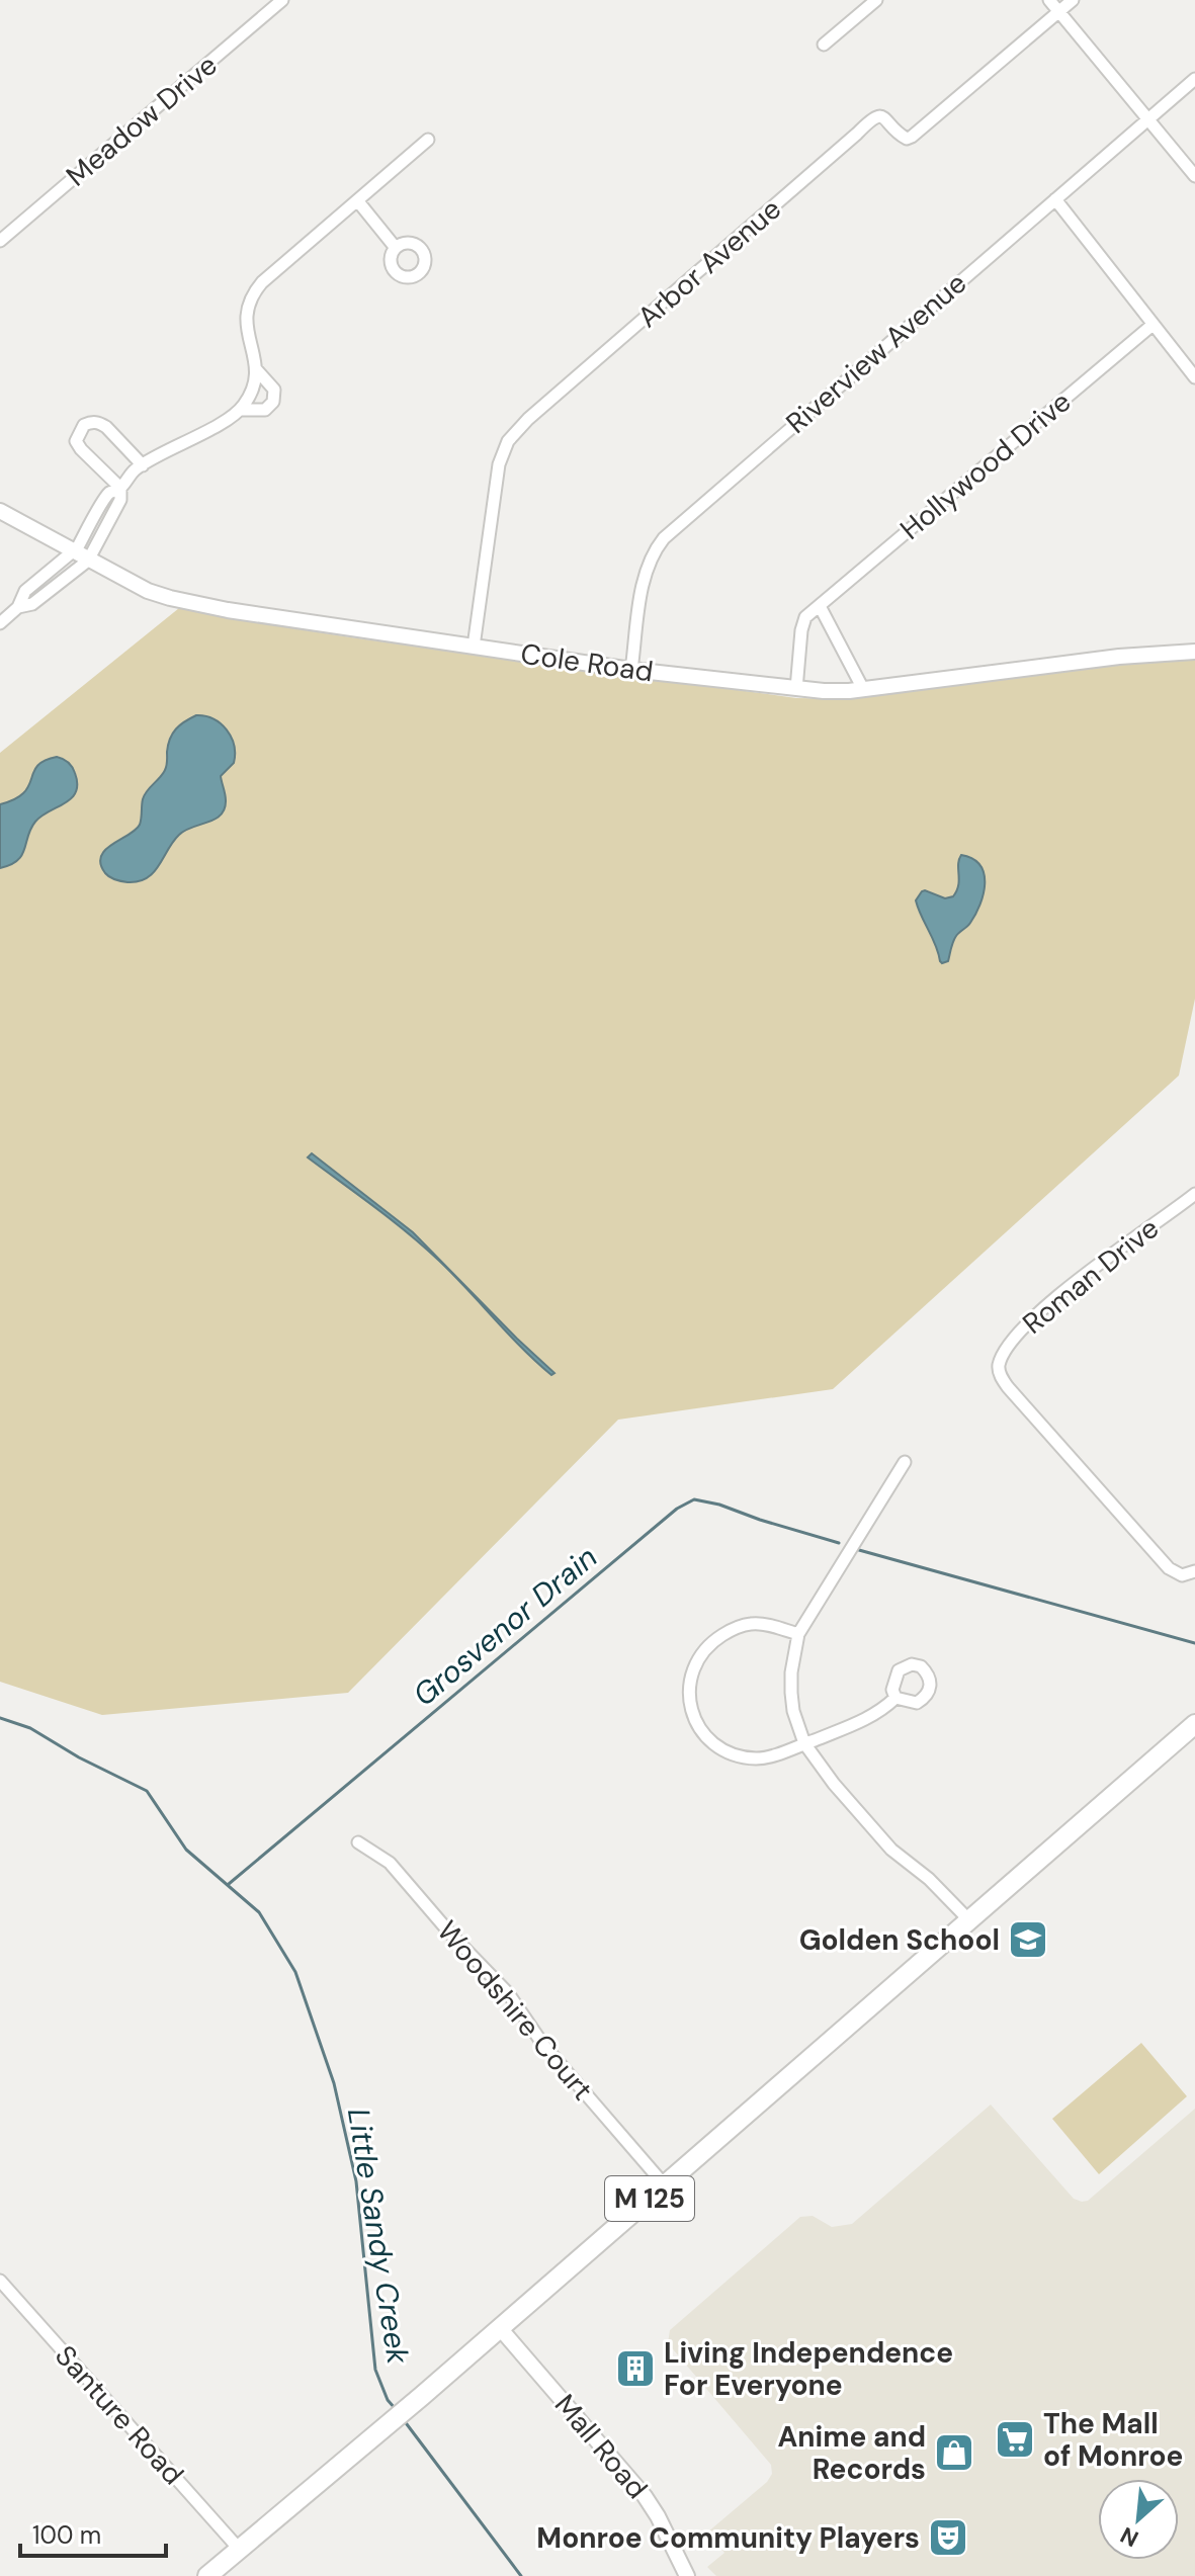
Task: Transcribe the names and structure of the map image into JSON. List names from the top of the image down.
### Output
{
  "streets": {
    "main road": ["M 125"],
    "street": [
      "Meadow Drive",
      "Arbor Avenue",
      "Riverview Avenue",
      "Hollywood Drive",
      "Cole Road",
      "Roman Drive",
      "Woodshire Court",
      "Santure Road",
      "Mall Road"
    ]
  },
  "crossings": [
    ["Arbor Avenue", "Cole Road"],
    ["Riverview Avenue", "Cole Road"],
    ["Hollywood Drive", "Cole Road"],
    ["Woodshire Court", "M 125"],
    ["M 125", "Santure Road"],
    ["M 125", "Mall Road"]
  ],
  "water": ["Grosvenor Drain", "Little Sandy Creek"],
  "places": {
    "school or university": ["Golden School"],
    "building": ["Living Independence For Everyone"],
    "supermarket": ["The Mall of Monroe"],
    "shop": ["Anime and Records"],
    "theatre": ["Monroe Community Players"]
  },
  "scale_bar": "100 m",
  "north": "bottom left"
}
